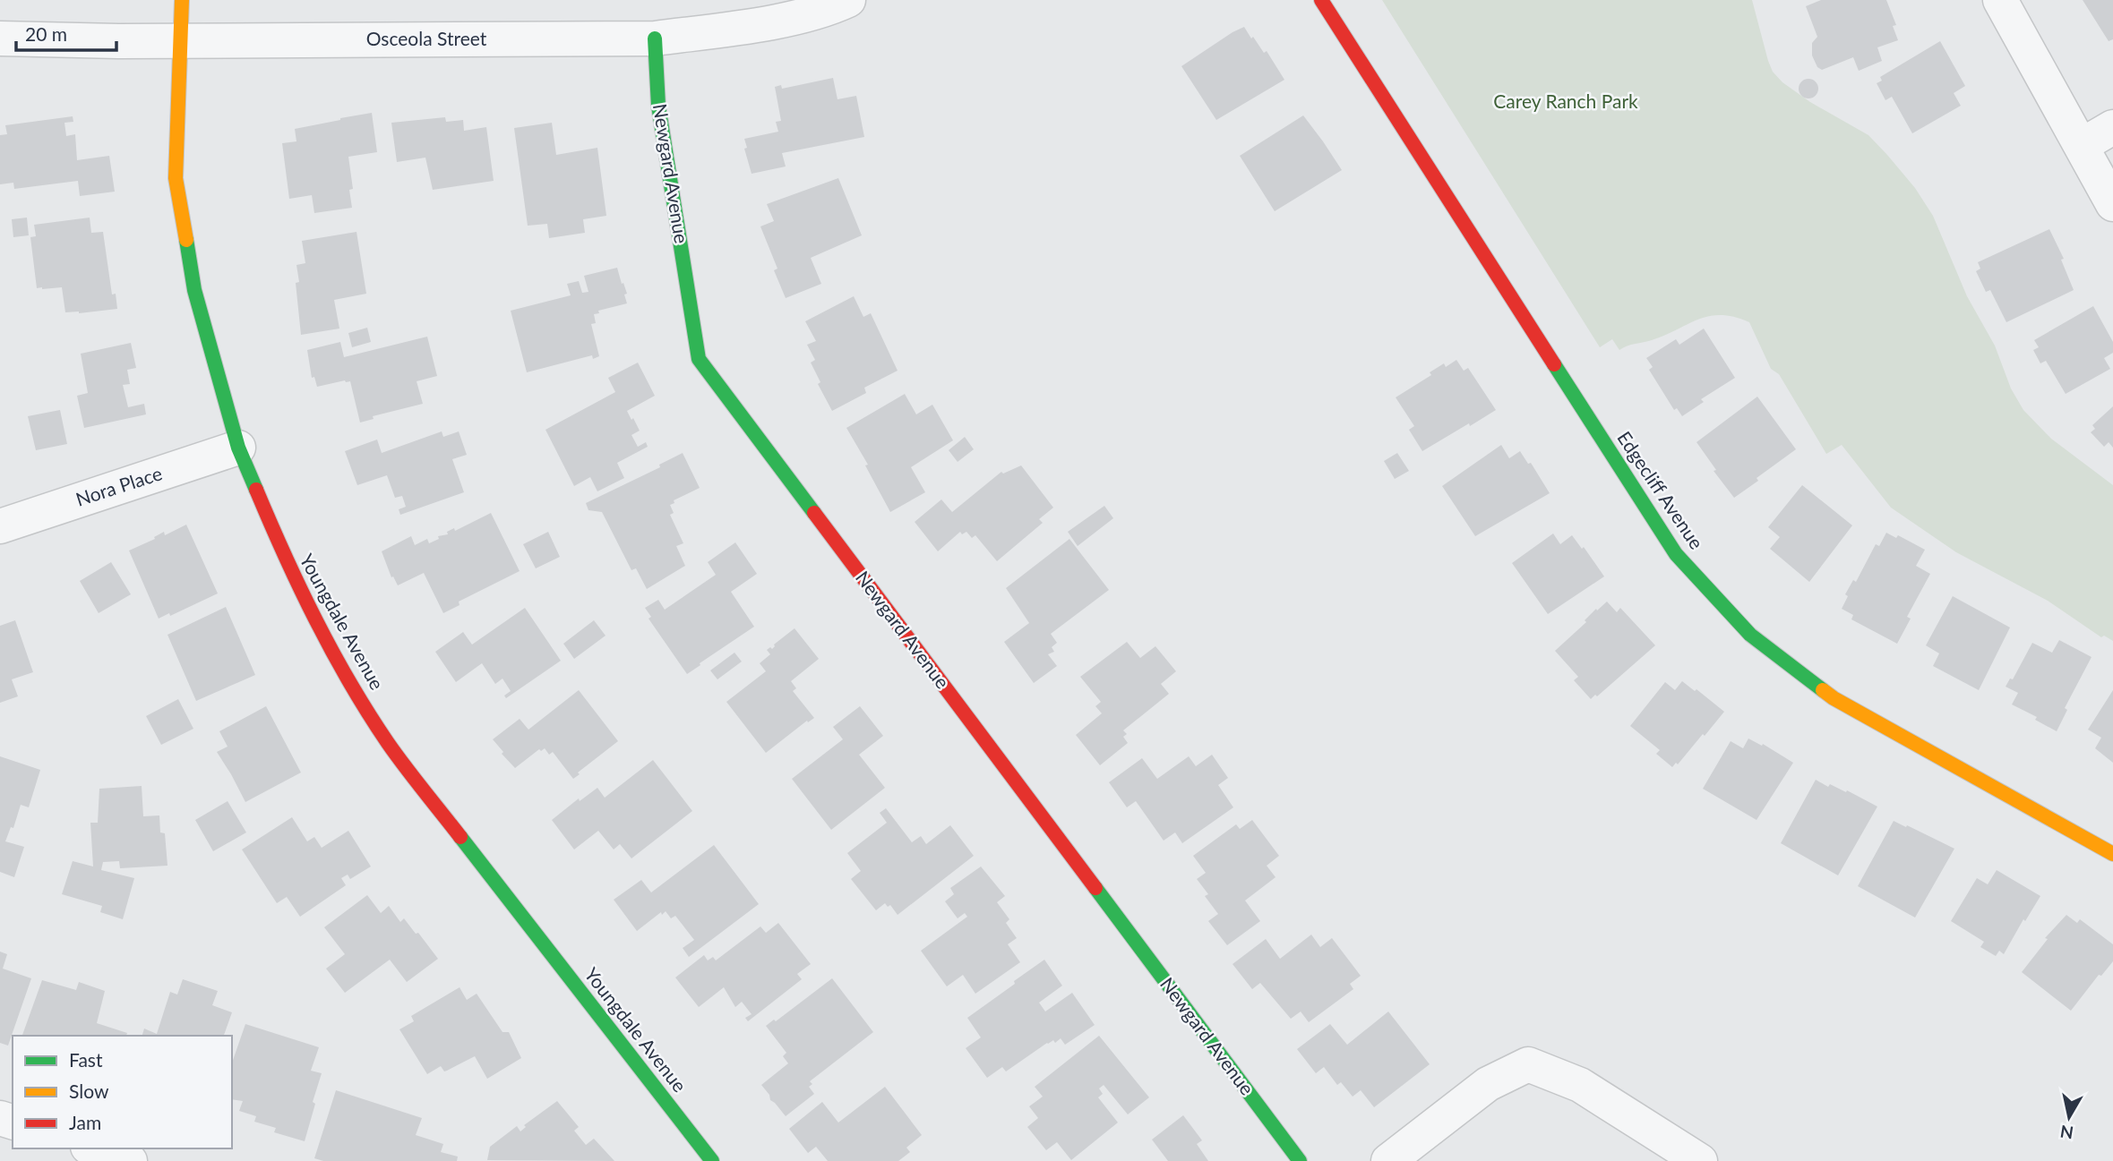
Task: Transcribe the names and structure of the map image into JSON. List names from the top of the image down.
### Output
{
  "streets": {
    "street": [
      "Osceola Street",
      "Newgard Avenue",
      "Nora Place",
      "Edgecliff Avenue",
      "Youngdale Avenue"
    ]
  },
  "crossings": [
    ["Osceola Street", "Newgard Avenue"],
    ["Osceola Street", "Youngdale Avenue"],
    ["Nora Place", "Youngdale Avenue"]
  ],
  "parks": ["Carey Ranch Park"],
  "legend": ["Fast", "Slow", "Jam"],
  "scale_bar": "20 m",
  "north": "bottom"
}
